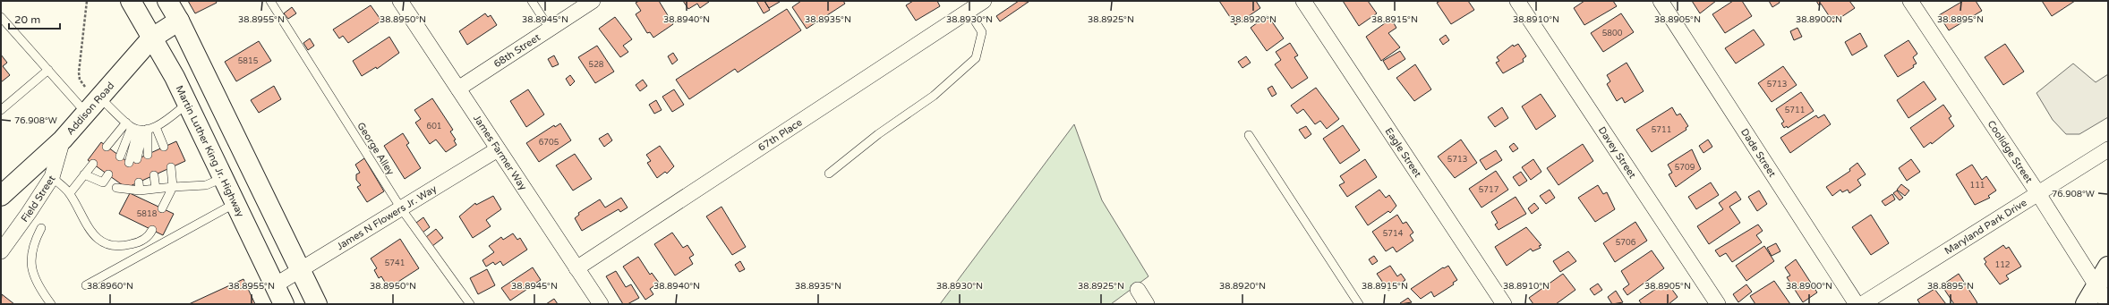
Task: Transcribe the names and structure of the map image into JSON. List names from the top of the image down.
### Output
{
  "streets": {
    "main road": ["Addison Road", "Martin Luther King Jr. Highway"],
    "street": [
      "68th Street",
      "67th Place",
      "Eagle Street",
      "Davey Street",
      "Dade Street",
      "Coolidge Street",
      "James Farmer Way",
      "Field Street",
      "James N Flowers Jr. Way",
      "Maryland Park Drive"
    ],
    "lane": ["George Alley"]
  },
  "crossings": [
    ["68th Street", "James Farmer Way"],
    ["Addison Road", "Martin Luther King Jr. Highway"],
    ["Addison Road", "Field Street"],
    ["67th Place", "James Farmer Way"],
    ["George Alley", "James N Flowers Jr. Way"],
    ["Martin Luther King Jr. Highway", "James N Flowers Jr. Way"],
    ["Coolidge Street", "Maryland Park Drive"],
    ["James Farmer Way", "James N Flowers Jr. Way"]
  ],
  "house_numbers": [
    "5800",
    "5815",
    "528",
    "5713",
    "5711",
    "601",
    "5711",
    "6705",
    "5713",
    "5709",
    "111",
    "5717",
    "5818",
    "5714",
    "5706",
    "5741",
    "112"
  ],
  "scale_bar": "20 m",
  "coordinates": [
    "38.8955°N",
    "38.8950°N",
    "38.8945°N",
    "38.8940°N",
    "38.8935°N",
    "38.8930°N",
    "38.8925°N",
    "38.8920°N",
    "38.8915°N",
    "38.8910°N",
    "38.8905°N",
    "38.8900°N",
    "38.8895°N",
    "76.908°W",
    "38.8960°N"
  ]
}
